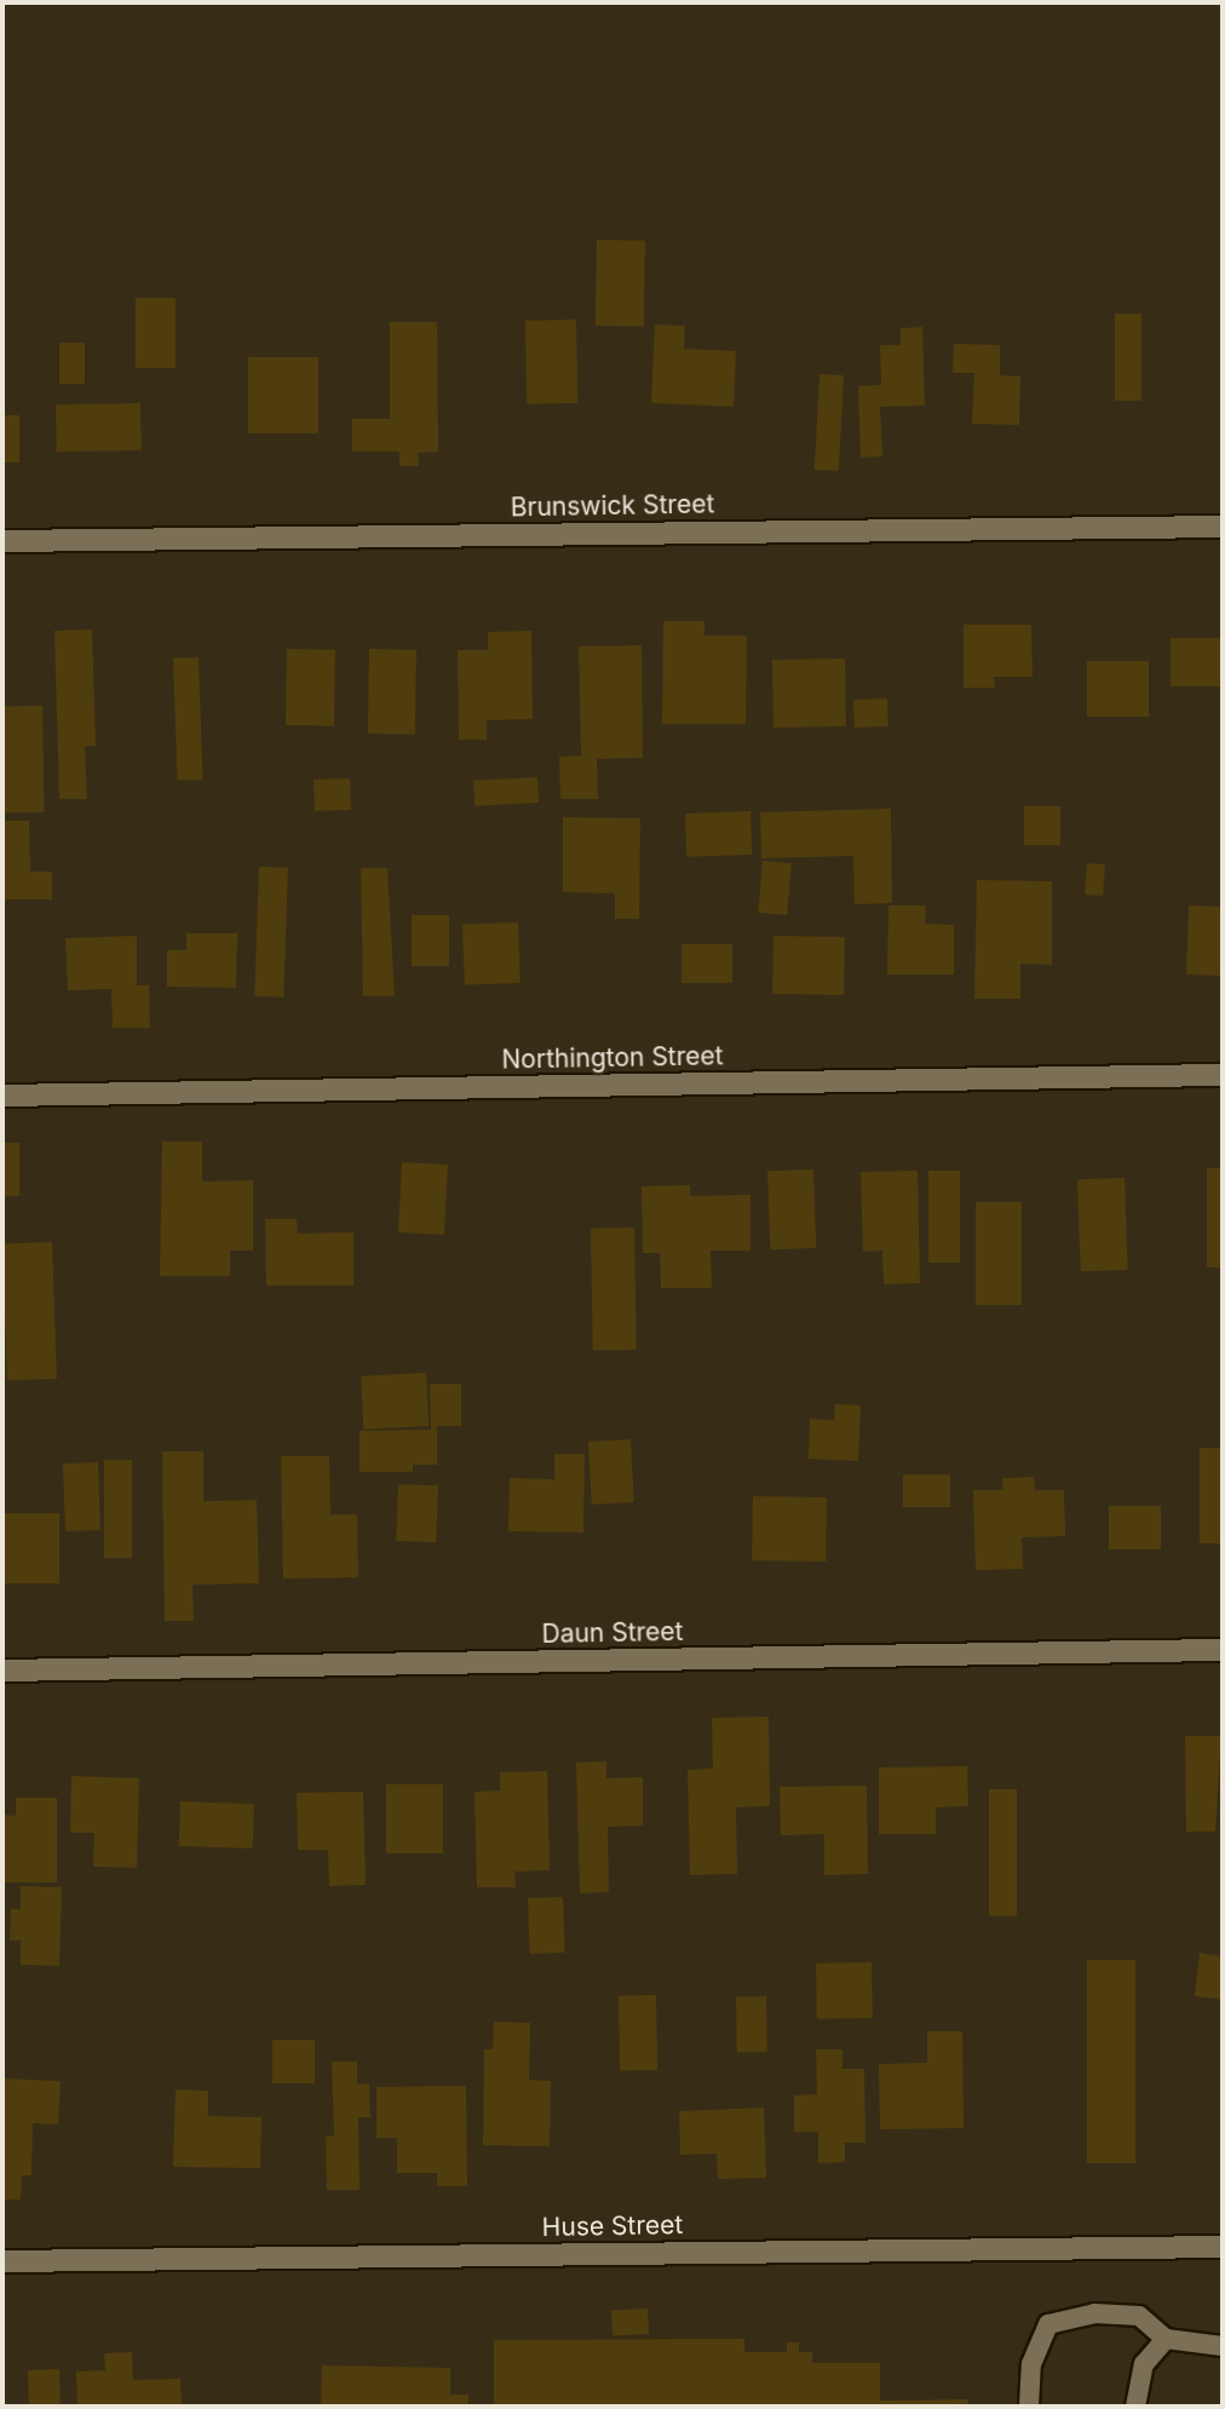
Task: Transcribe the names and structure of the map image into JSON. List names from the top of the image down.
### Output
{
  "streets": {
    "street": [
      "Brunswick Street",
      "Northington Street",
      "Daun Street",
      "Huse Street"
    ]
  }
}
